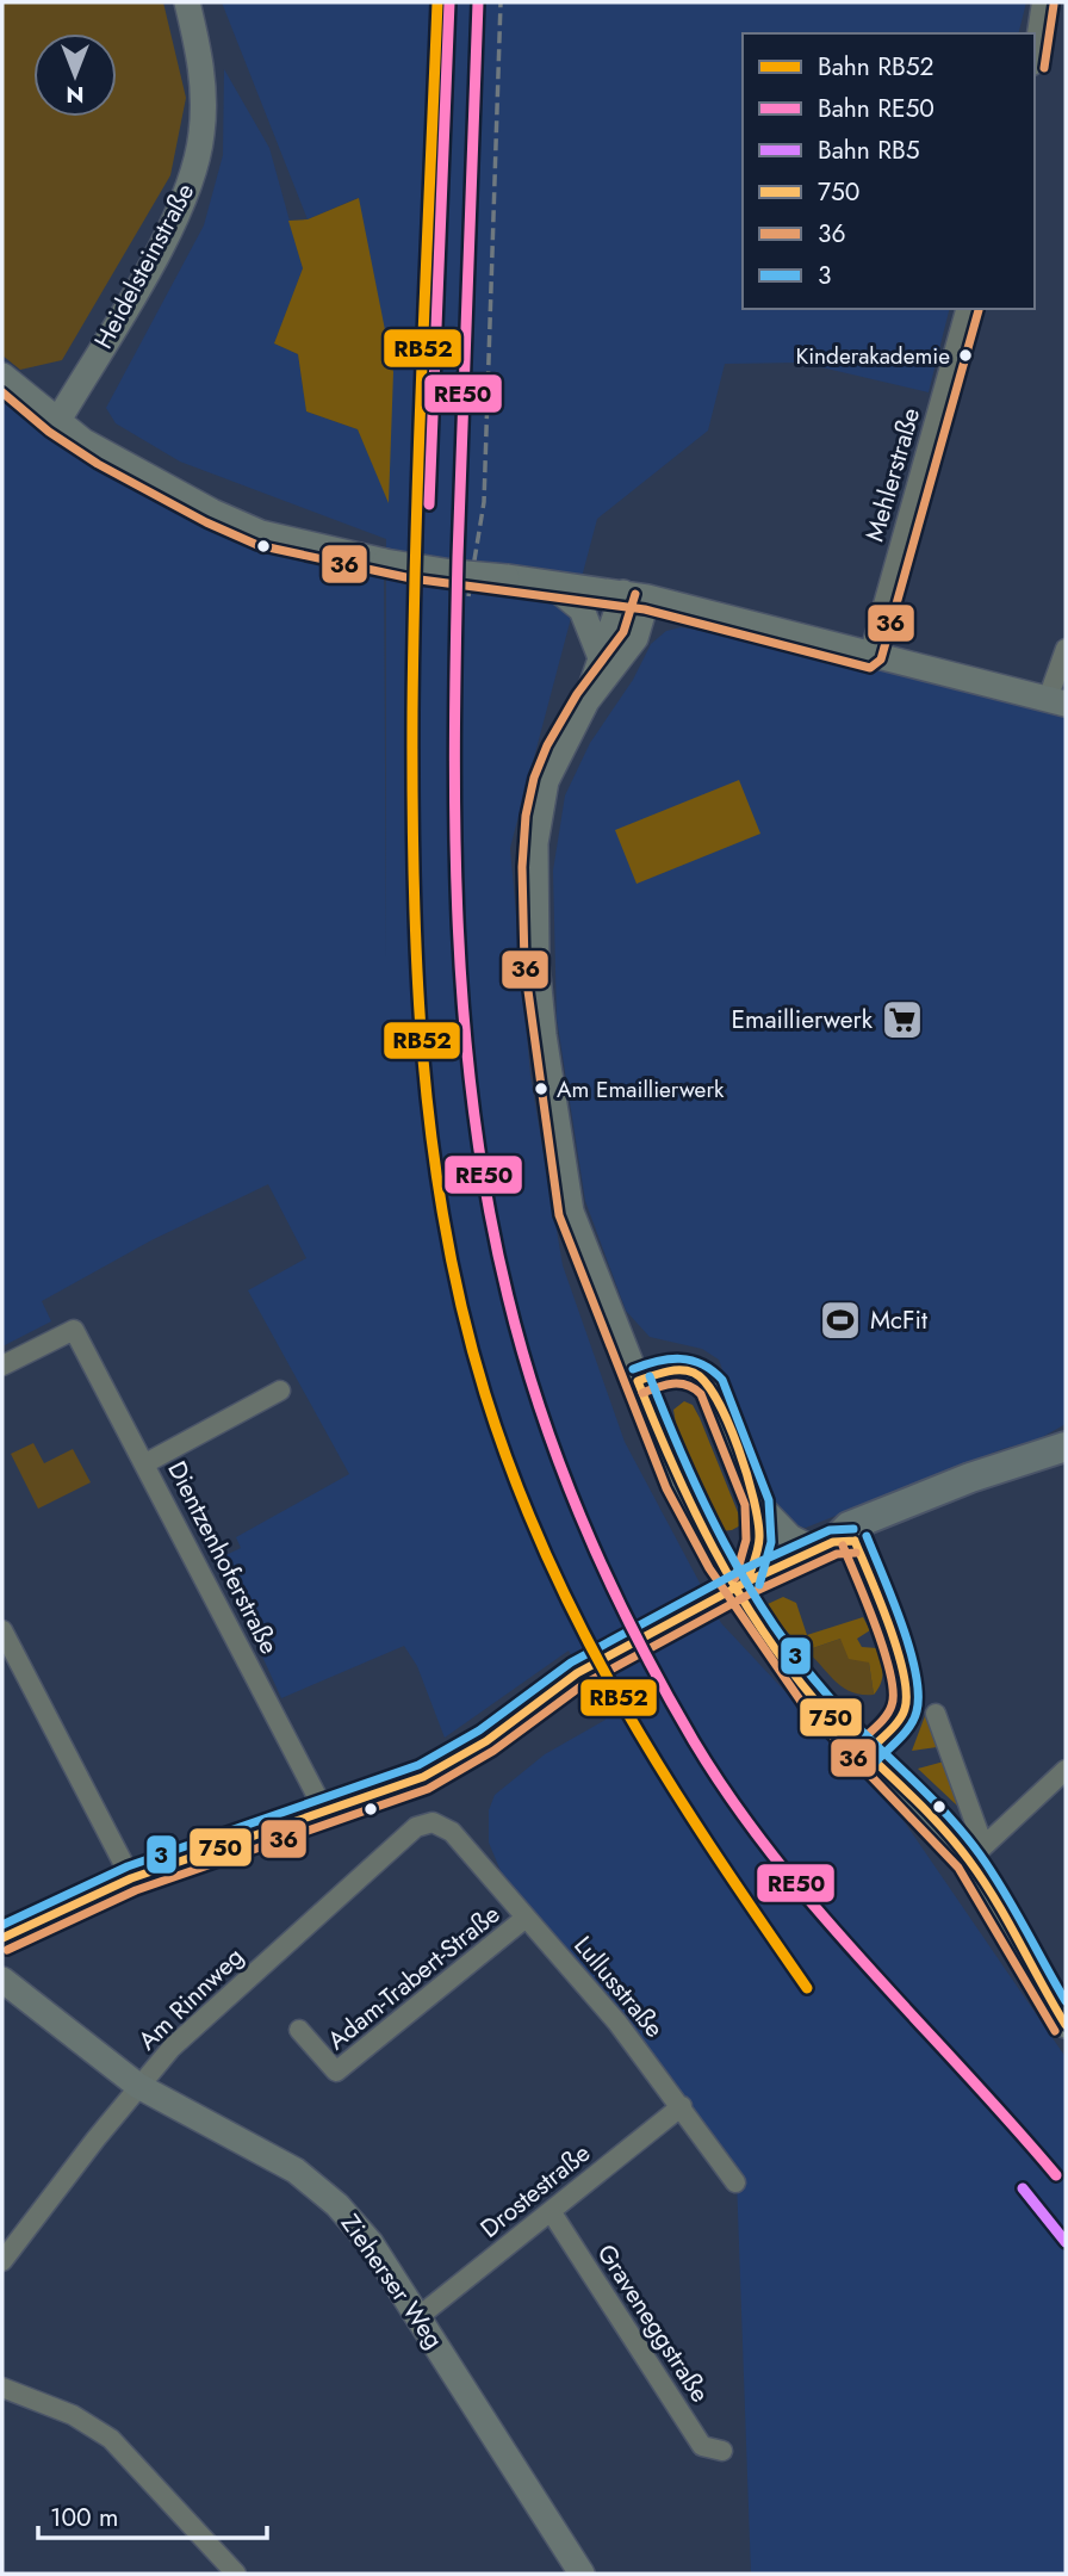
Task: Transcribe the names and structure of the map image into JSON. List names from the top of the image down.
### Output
{
  "streets": {
    "main road": ["Heidelsteinstraße", "Zieherser Weg"],
    "street": [
      "Mehlerstraße",
      "Dientzenhoferstraße",
      "Adam-Trabert-Straße",
      "Lullusstraße",
      "Am Rinnweg",
      "Drostestraße",
      "Graveneggstraße"
    ]
  },
  "crossings": [
    ["Adam-Trabert-Straße", "Lullusstraße"],
    ["Lullusstraße", "Am Rinnweg"],
    ["Lullusstraße", "Drostestraße"],
    ["Am Rinnweg", "Zieherser Weg"],
    ["Drostestraße", "Zieherser Weg"],
    ["Drostestraße", "Graveneggstraße"]
  ],
  "places": {
    "other": ["Kinderakademie", "Am Emaillierwerk"],
    "supermarket": ["Emaillierwerk"],
    "sports": ["McFit"]
  },
  "lines": [
    "rail line RB52",
    "rail line RE50",
    "transit line 36",
    "transit line 3",
    "transit line 750",
    "rail line RB5"
  ],
  "legend": [
    "Bahn RB52",
    "Bahn RE50",
    "Bahn RB5",
    "750",
    "36",
    "3"
  ],
  "scale_bar": "100 m",
  "north": "bottom"
}
